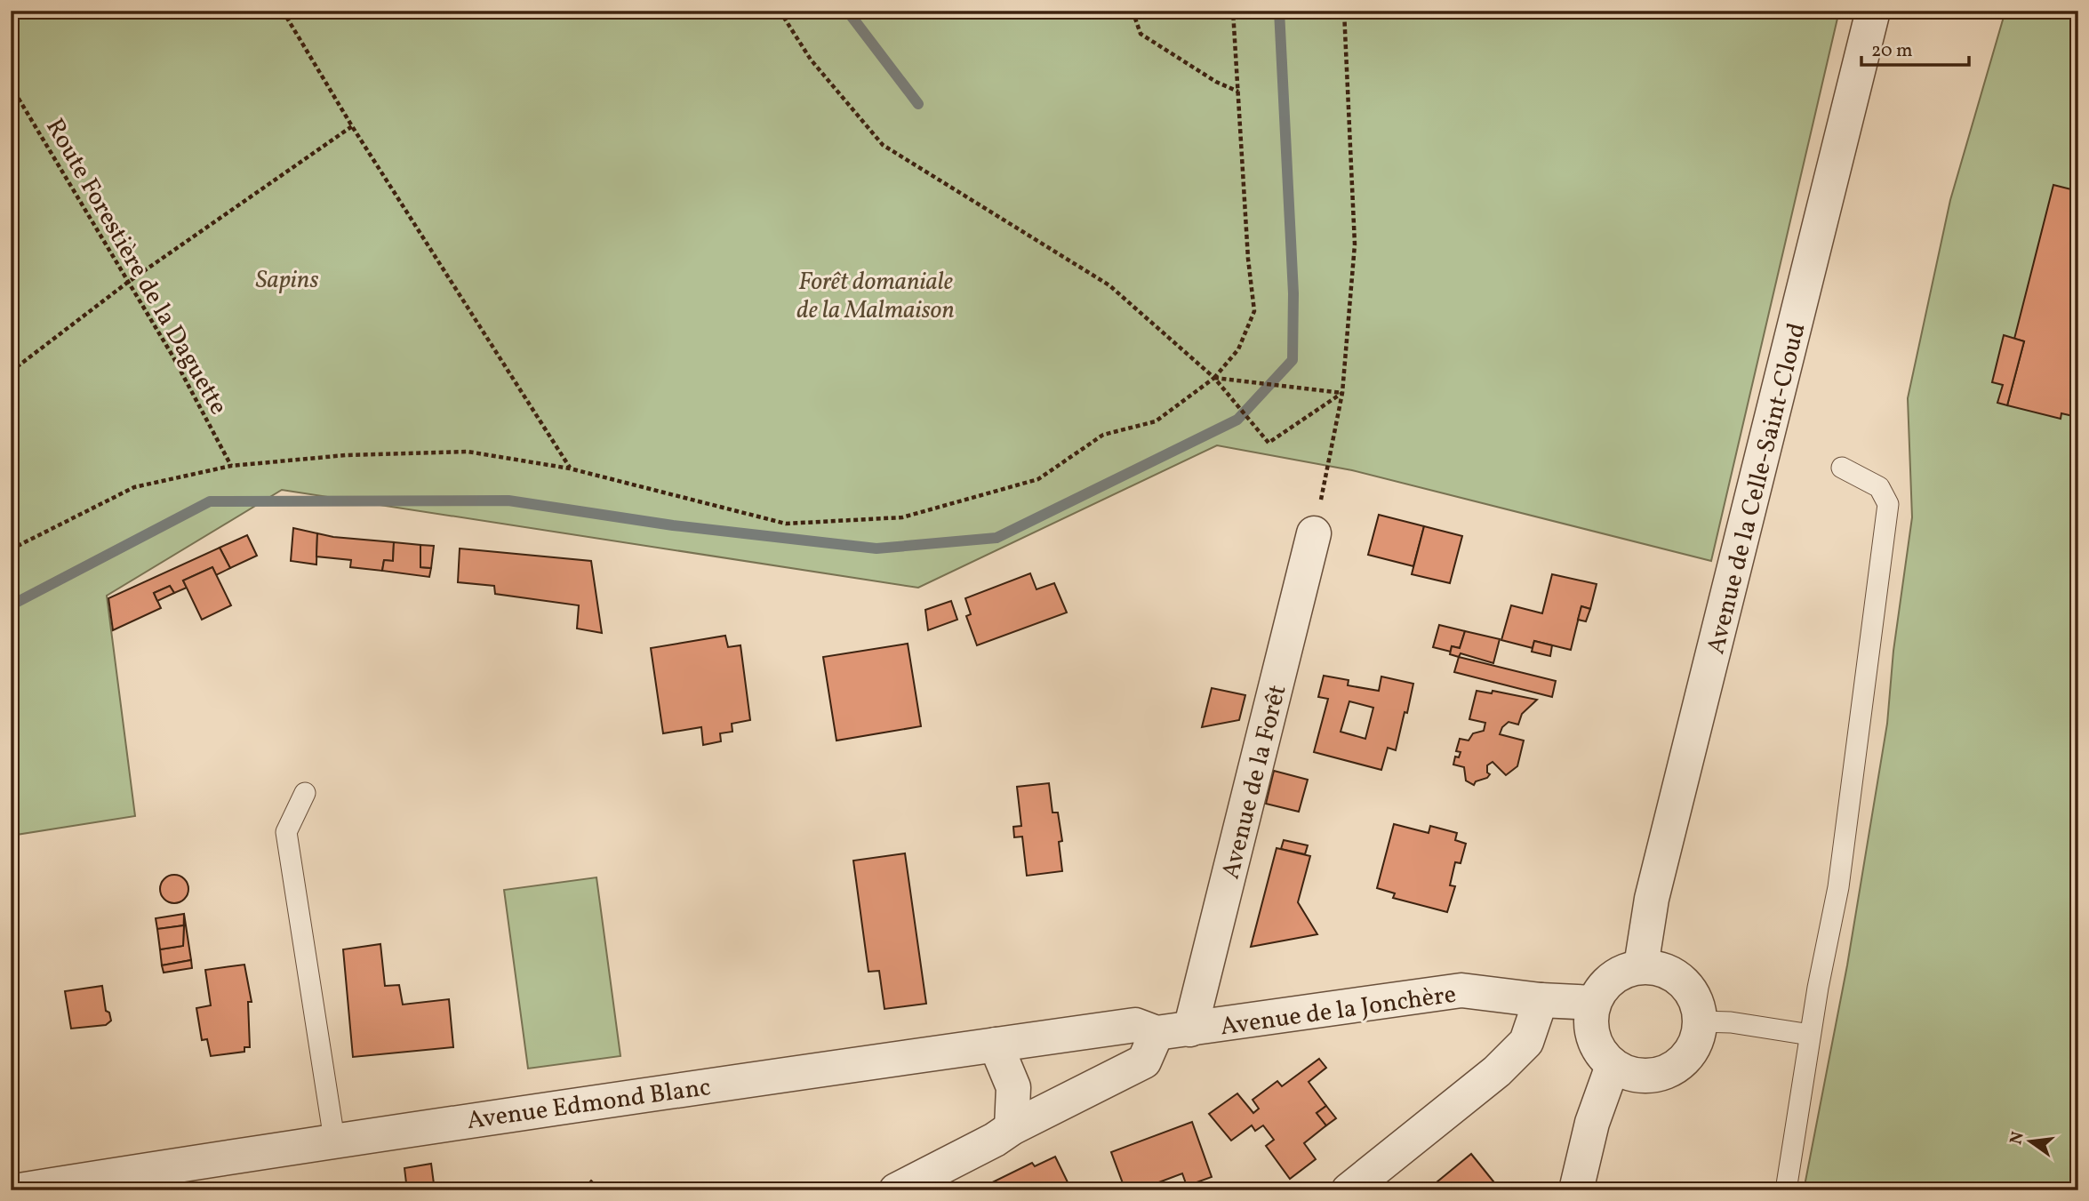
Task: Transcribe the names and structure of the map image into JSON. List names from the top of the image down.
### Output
{
  "streets": {
    "street": [
      "Avenue de la Celle-Saint-Cloud",
      "Avenue de la Forêt",
      "Avenue de la Jonchère",
      "Avenue Edmond Blanc"
    ],
    "path": ["Route Forestière de la Daguette"]
  },
  "crossings": [
    ["Avenue de la Celle-Saint-Cloud", "Avenue de la Jonchère"],
    ["Avenue de la Forêt", "Avenue de la Jonchère"],
    ["Avenue de la Jonchère", "Avenue Edmond Blanc"]
  ],
  "parks": ["Sapins", "Forêt domaniale de la Malmaison"],
  "scale_bar": "20 m",
  "north": "left"
}
